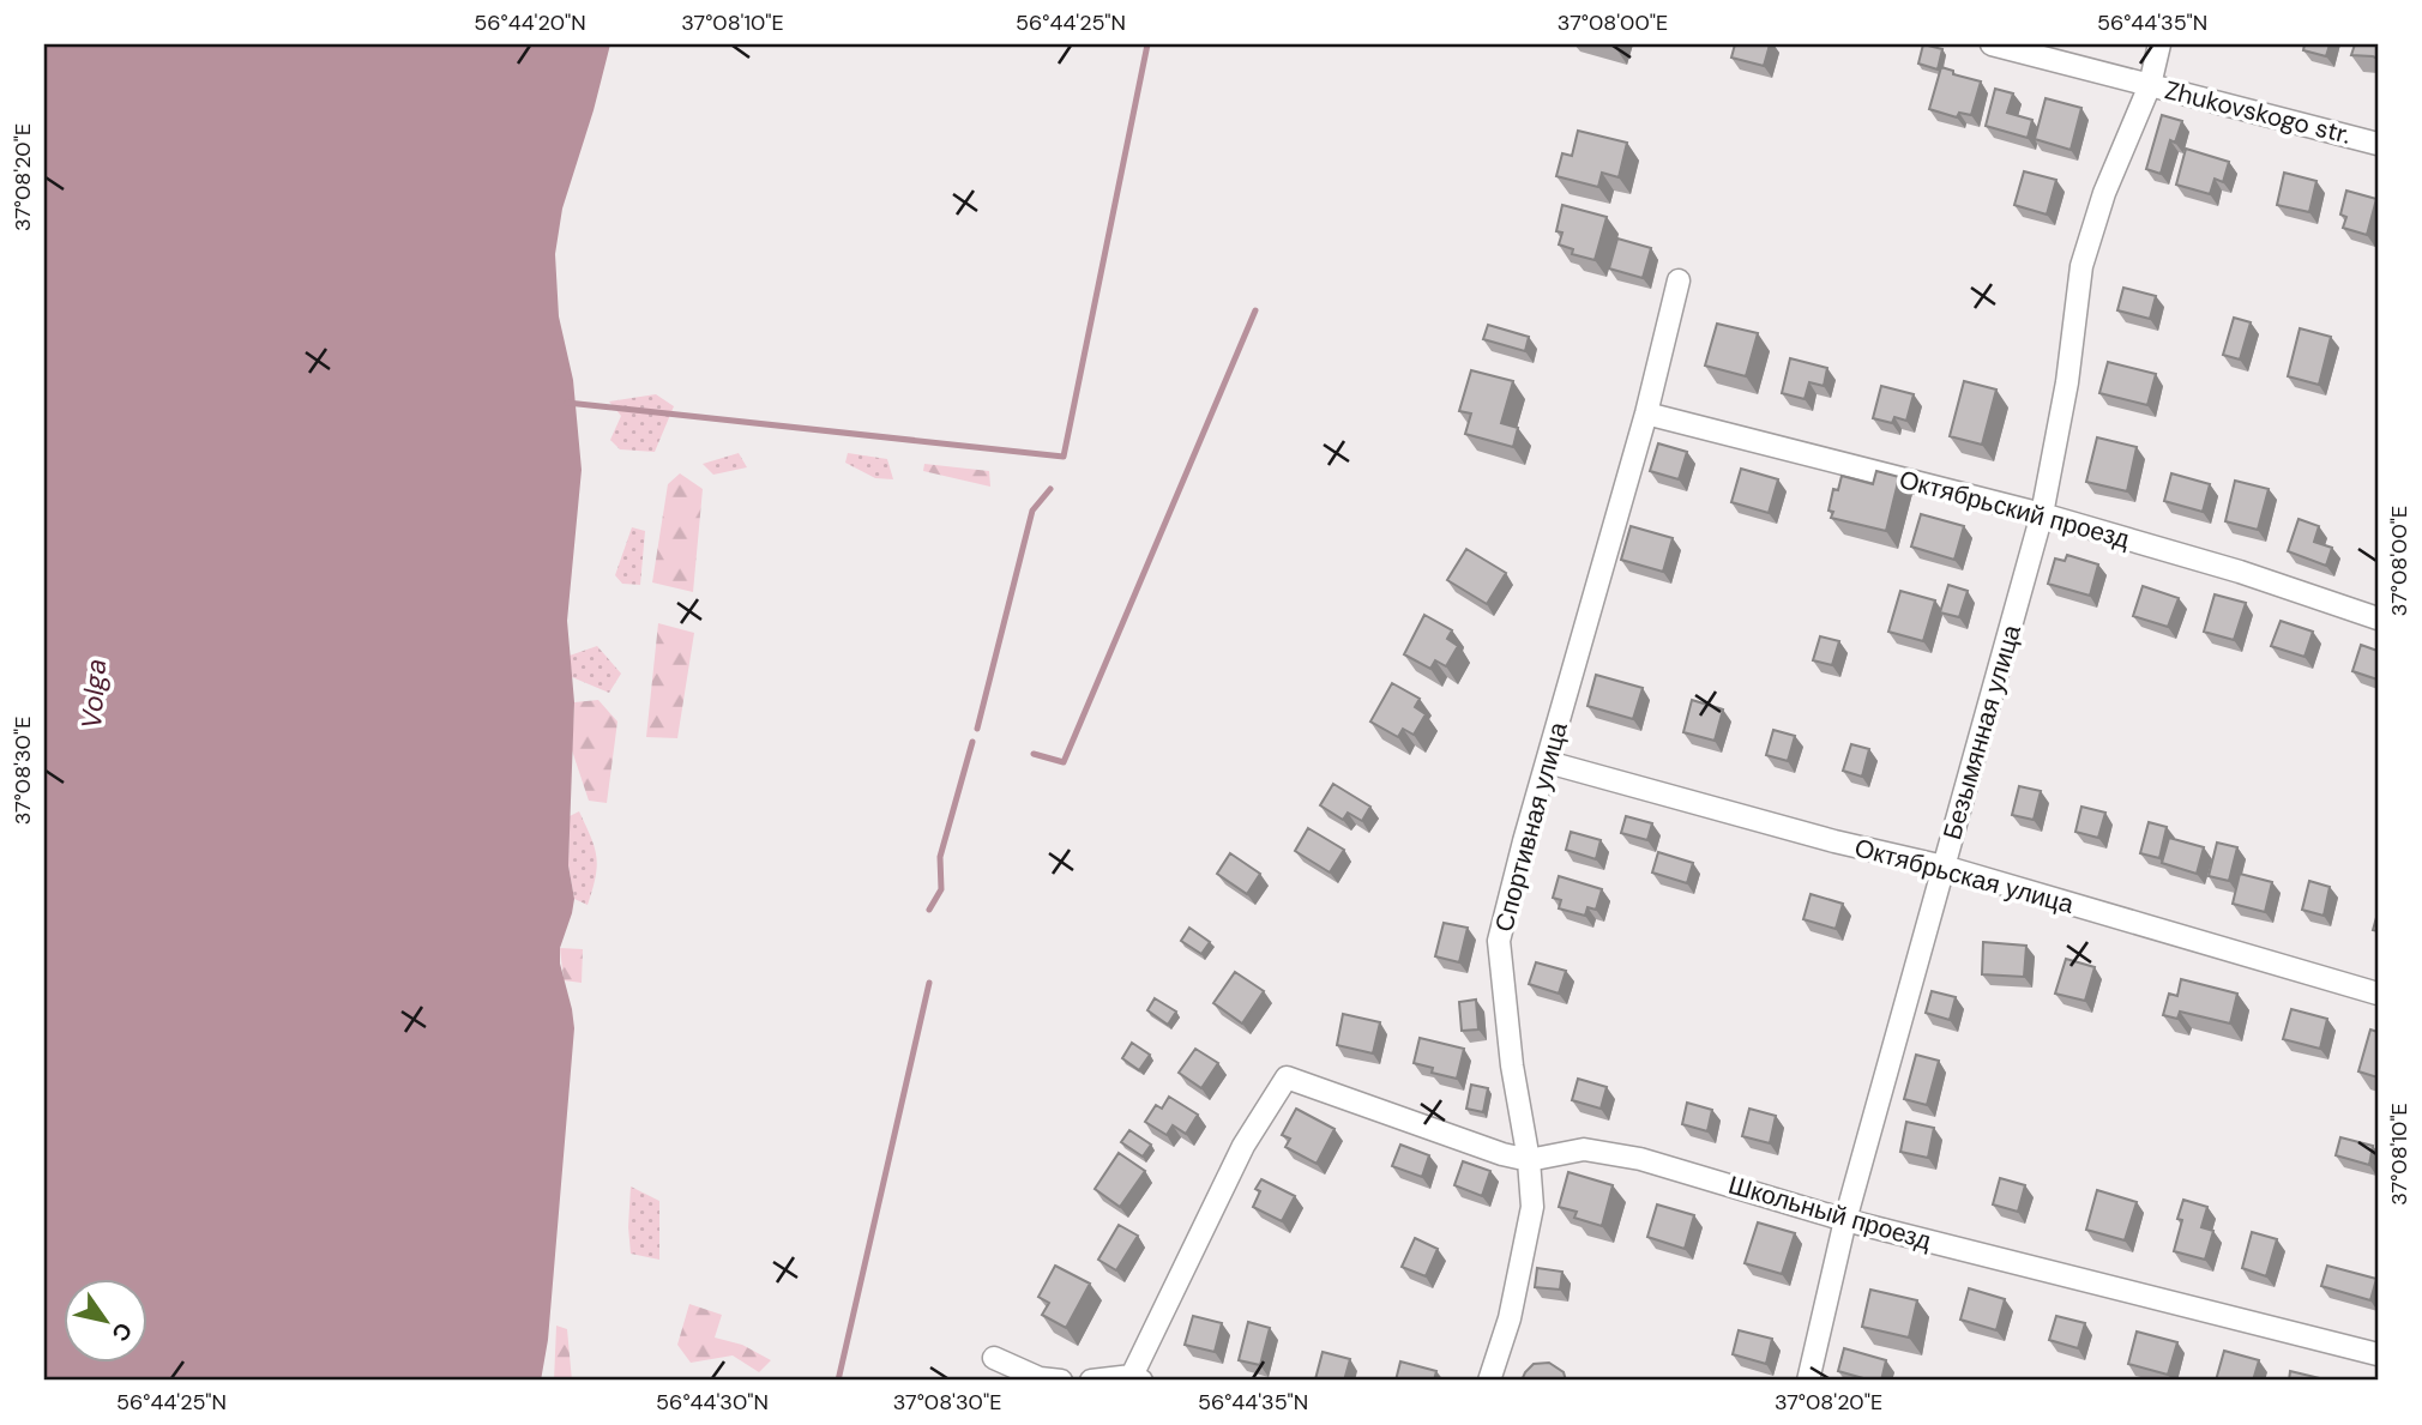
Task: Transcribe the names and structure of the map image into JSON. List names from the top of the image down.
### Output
{
  "streets": {
    "street": [
      "Zhukovskogo str.",
      "Октябрьский проезд",
      "Безымянная улица",
      "Спортивная улица",
      "Октябрьская улица",
      "Школьный проезд"
    ]
  },
  "crossings": [
    ["Zhukovskogo str.", "Безымянная улица"],
    ["Октябрьский проезд", "Безымянная улица"],
    ["Октябрьский проезд", "Спортивная улица"],
    ["Безымянная улица", "Октябрьская улица"],
    ["Безымянная улица", "Школьный проезд"],
    ["Спортивная улица", "Октябрьская улица"],
    ["Спортивная улица", "Школьный проезд"]
  ],
  "water": ["Volga"],
  "north": "bottom right",
  "coordinates": [
    "56°44'20\"N",
    "37°08'10\"E",
    "56°44'25\"N",
    "37°08'00\"E",
    "56°44'35\"N",
    "37°08'20\"E",
    "37°08'30\"E",
    "56°44'30\"N"
  ]
}
